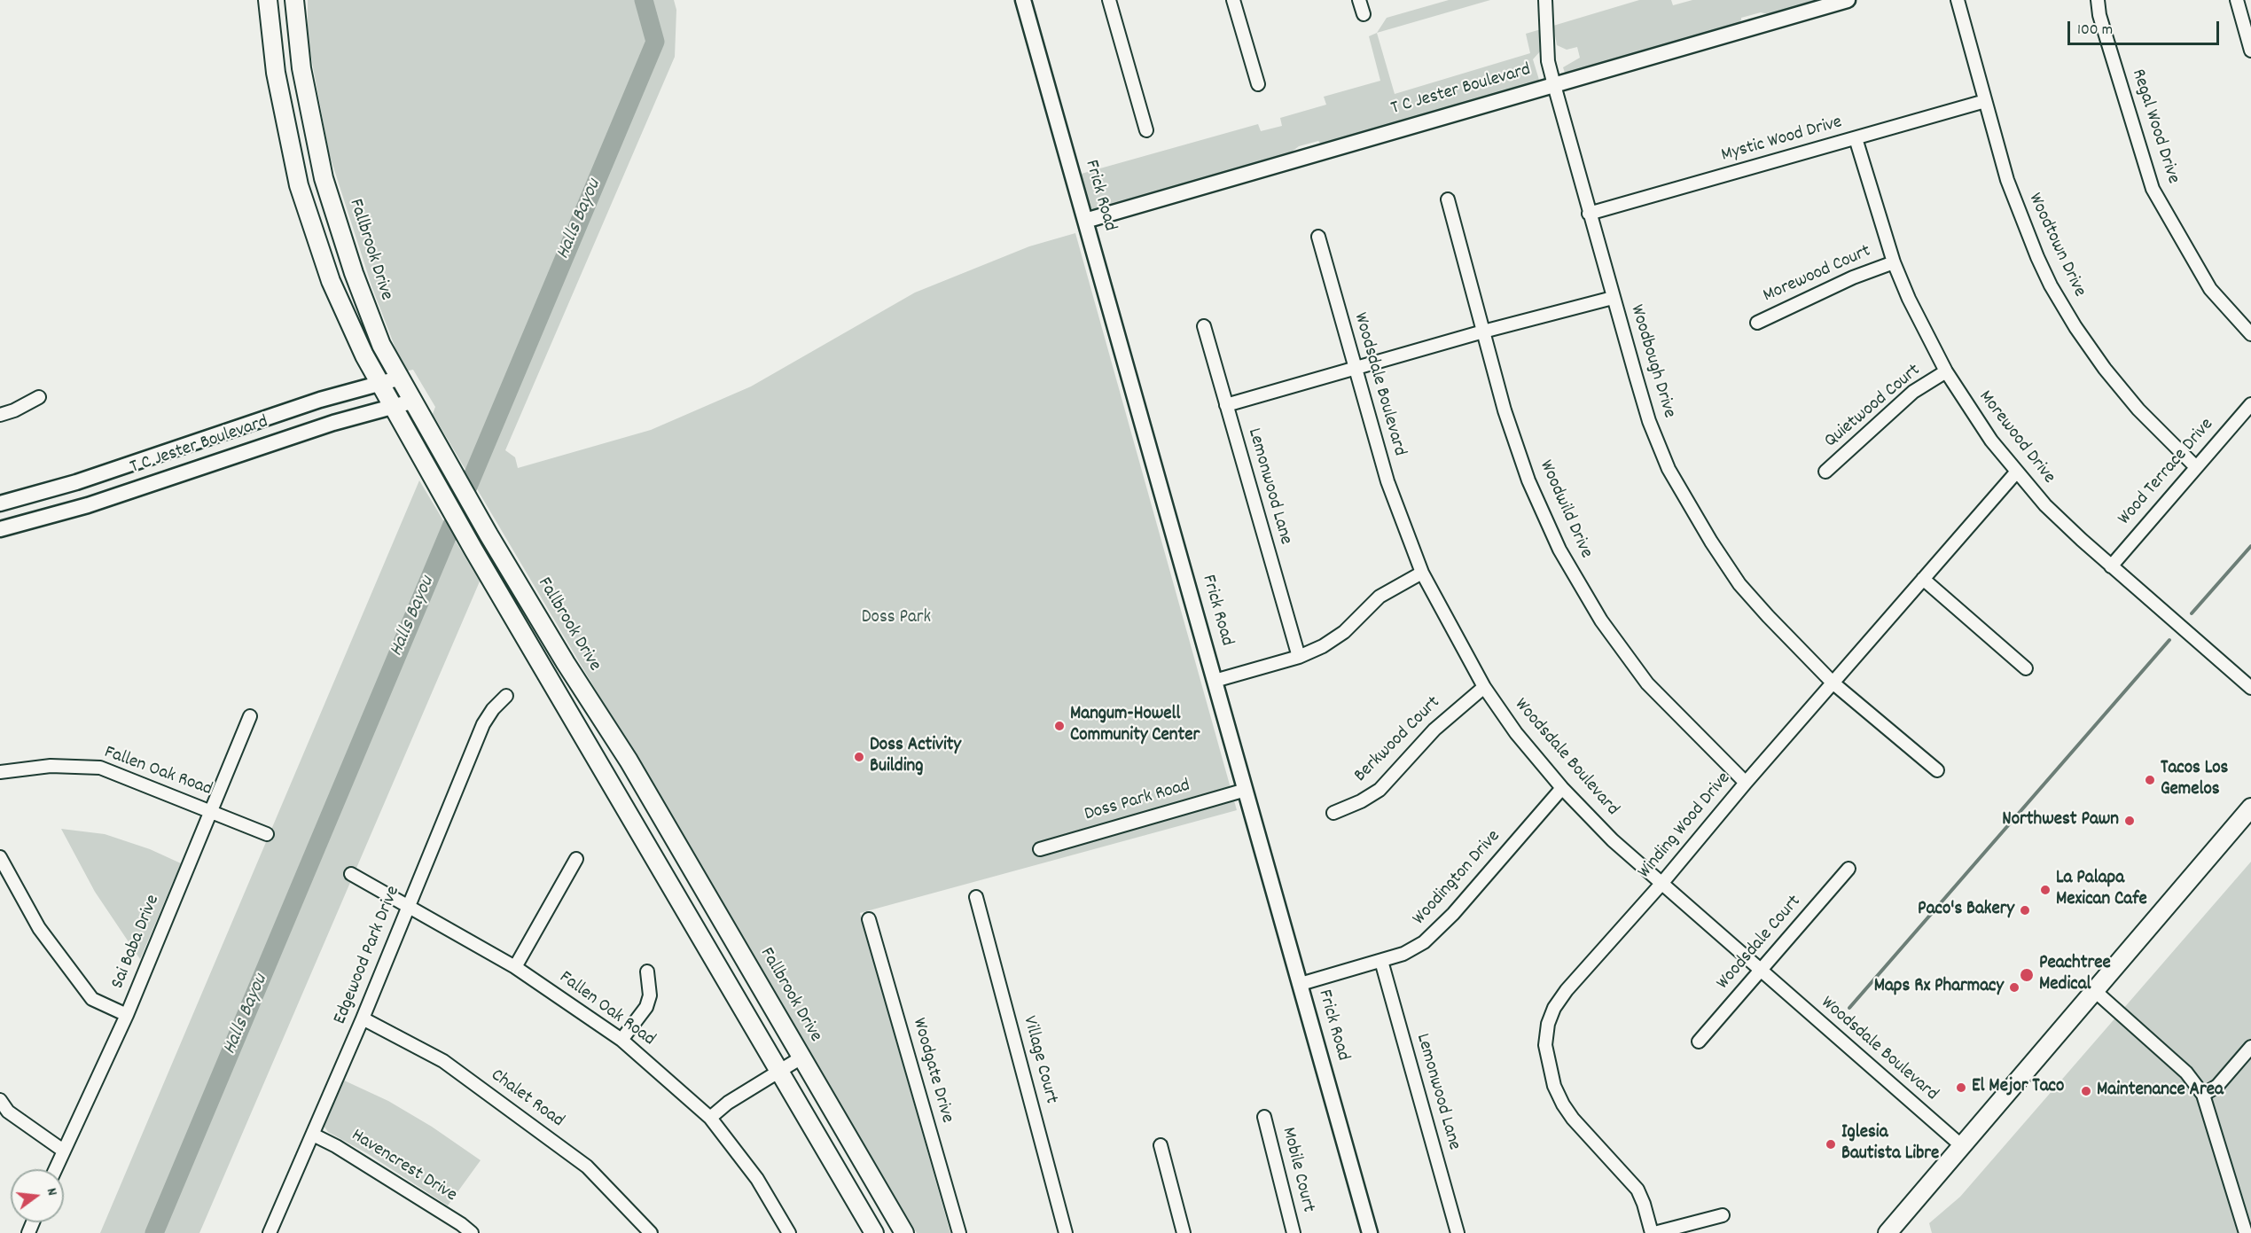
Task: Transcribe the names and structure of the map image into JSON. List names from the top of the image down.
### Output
{
  "streets": {
    "main road": ["Fallbrook Drive"],
    "street": [
      "T C Jester Boulevard",
      "Regal Wood Drive",
      "Mystic Wood Drive",
      "Frick Road",
      "Woodtown Drive",
      "Morewood Court",
      "Woodbough Drive",
      "Woodsdale Boulevard",
      "Quietwood Court",
      "Morewood Drive",
      "Wood Terrace Drive",
      "Lemonwood Lane",
      "Woodwild Drive",
      "Berkwood Court",
      "Fallen Oak Road",
      "Doss Park Road",
      "Winding Wood Drive",
      "Woodington Drive",
      "Sai Baba Drive",
      "Woodsdale Court",
      "Edgewood Park Drive",
      "Village Court",
      "Woodgate Drive",
      "Chalet Road",
      "Havencrest Drive",
      "Mobile Court"
    ]
  },
  "crossings": [
    ["T C Jester Boulevard", "Frick Road"],
    ["T C Jester Boulevard", "Fallbrook Drive"],
    ["T C Jester Boulevard", "Woodbough Drive"],
    ["Mystic Wood Drive", "Woodtown Drive"],
    ["Mystic Wood Drive", "Woodbough Drive"],
    ["Mystic Wood Drive", "Morewood Drive"],
    ["Frick Road", "Doss Park Road"],
    ["Frick Road", "Woodington Drive"],
    ["Woodtown Drive", "Wood Terrace Drive"],
    ["Morewood Court", "Morewood Drive"],
    ["Woodbough Drive", "Winding Wood Drive"],
    ["Woodsdale Boulevard", "Berkwood Court"],
    ["Woodsdale Boulevard", "Winding Wood Drive"],
    ["Woodsdale Boulevard", "Woodington Drive"],
    ["Woodsdale Boulevard", "Woodsdale Court"],
    ["Quietwood Court", "Morewood Drive"],
    ["Morewood Drive", "Wood Terrace Drive"],
    ["Morewood Drive", "Winding Wood Drive"],
    ["Lemonwood Lane", "Woodington Drive"],
    ["Woodwild Drive", "Winding Wood Drive"],
    ["Fallen Oak Road", "Sai Baba Drive"],
    ["Fallen Oak Road", "Edgewood Park Drive"],
    ["Edgewood Park Drive", "Chalet Road"],
    ["Edgewood Park Drive", "Havencrest Drive"]
  ],
  "water": ["Halls Bayou"],
  "parks": ["Doss Park"],
  "places": [
    "Mangum-Howell Community Center",
    "Doss Activity Building",
    "Tacos Los Gemelos",
    "Northwest Pawn",
    "La Palapa Mexican Cafe",
    "Paco's Bakery",
    "Peachtree Medical",
    "Maps Rx Pharmacy",
    "El Mejor Taco",
    "Maintenance Area",
    "Iglesia Bautista Libre"
  ],
  "scale_bar": "100 m",
  "north": "right"
}
